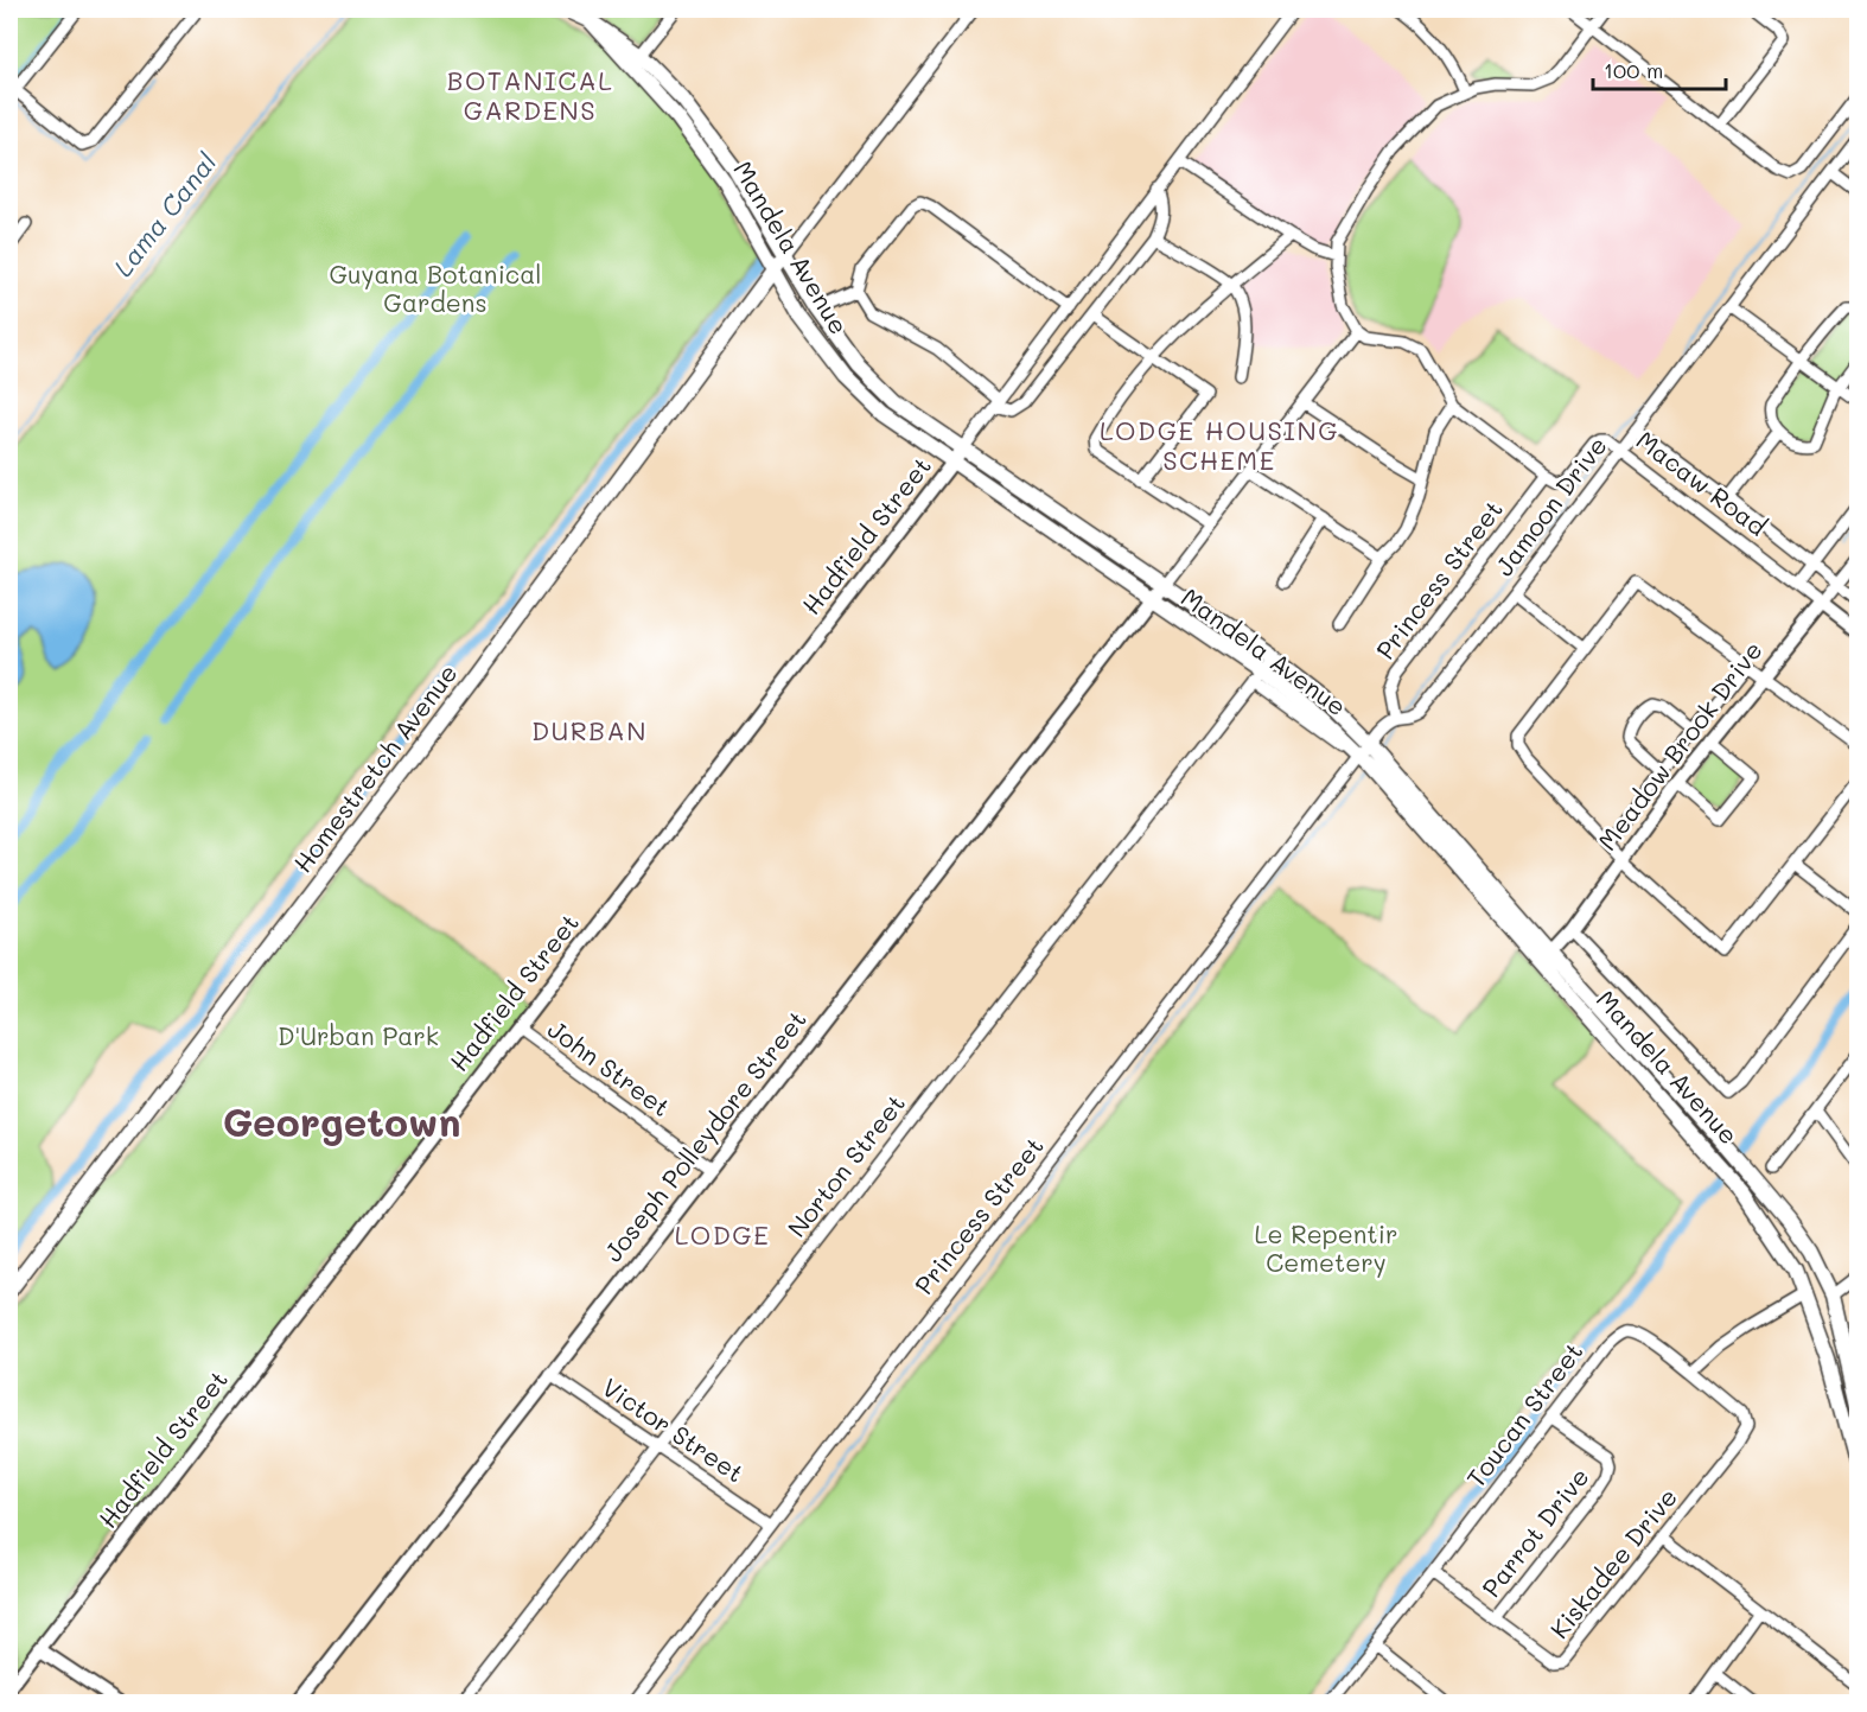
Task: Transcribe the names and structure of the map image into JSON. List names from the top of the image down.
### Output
{
  "streets": {
    "main road": ["Mandela Avenue", "Homestretch Avenue"],
    "street": [
      "Macaw Road",
      "Jamoon Drive",
      "Hadfield Street",
      "Princess Street",
      "Meadow Brook Drive",
      "John Street",
      "Joseph Polleydore Street",
      "Norton Street",
      "Toucan Street",
      "Victor Street",
      "Parrot Drive",
      "Kiskadee Drive"
    ]
  },
  "crossings": [
    ["Mandela Avenue", "Hadfield Street"],
    ["Mandela Avenue", "Princess Street"],
    ["Mandela Avenue", "Meadow Brook Drive"],
    ["Mandela Avenue", "Homestretch Avenue"],
    ["Mandela Avenue", "Joseph Polleydore Street"],
    ["Mandela Avenue", "Norton Street"],
    ["Macaw Road", "Jamoon Drive"],
    ["Macaw Road", "Princess Street"],
    ["Macaw Road", "Meadow Brook Drive"],
    ["Jamoon Drive", "Princess Street"],
    ["Hadfield Street", "John Street"],
    ["Princess Street", "Victor Street"],
    ["John Street", "Joseph Polleydore Street"],
    ["Joseph Polleydore Street", "Victor Street"],
    ["Norton Street", "Victor Street"],
    ["Toucan Street", "Parrot Drive"],
    ["Toucan Street", "Kiskadee Drive"],
    ["Parrot Drive", "Kiskadee Drive"]
  ],
  "districts": [
    "BOTANICAL GARDENS",
    "LODGE HOUSING SCHEME",
    "DURBAN",
    "Georgetown",
    "LODGE"
  ],
  "water": ["Lama Canal"],
  "parks": ["Guyana Botanical Gardens", "D'Urban Park", "Le Repentir Cemetery"],
  "scale_bar": "100 m"
}
